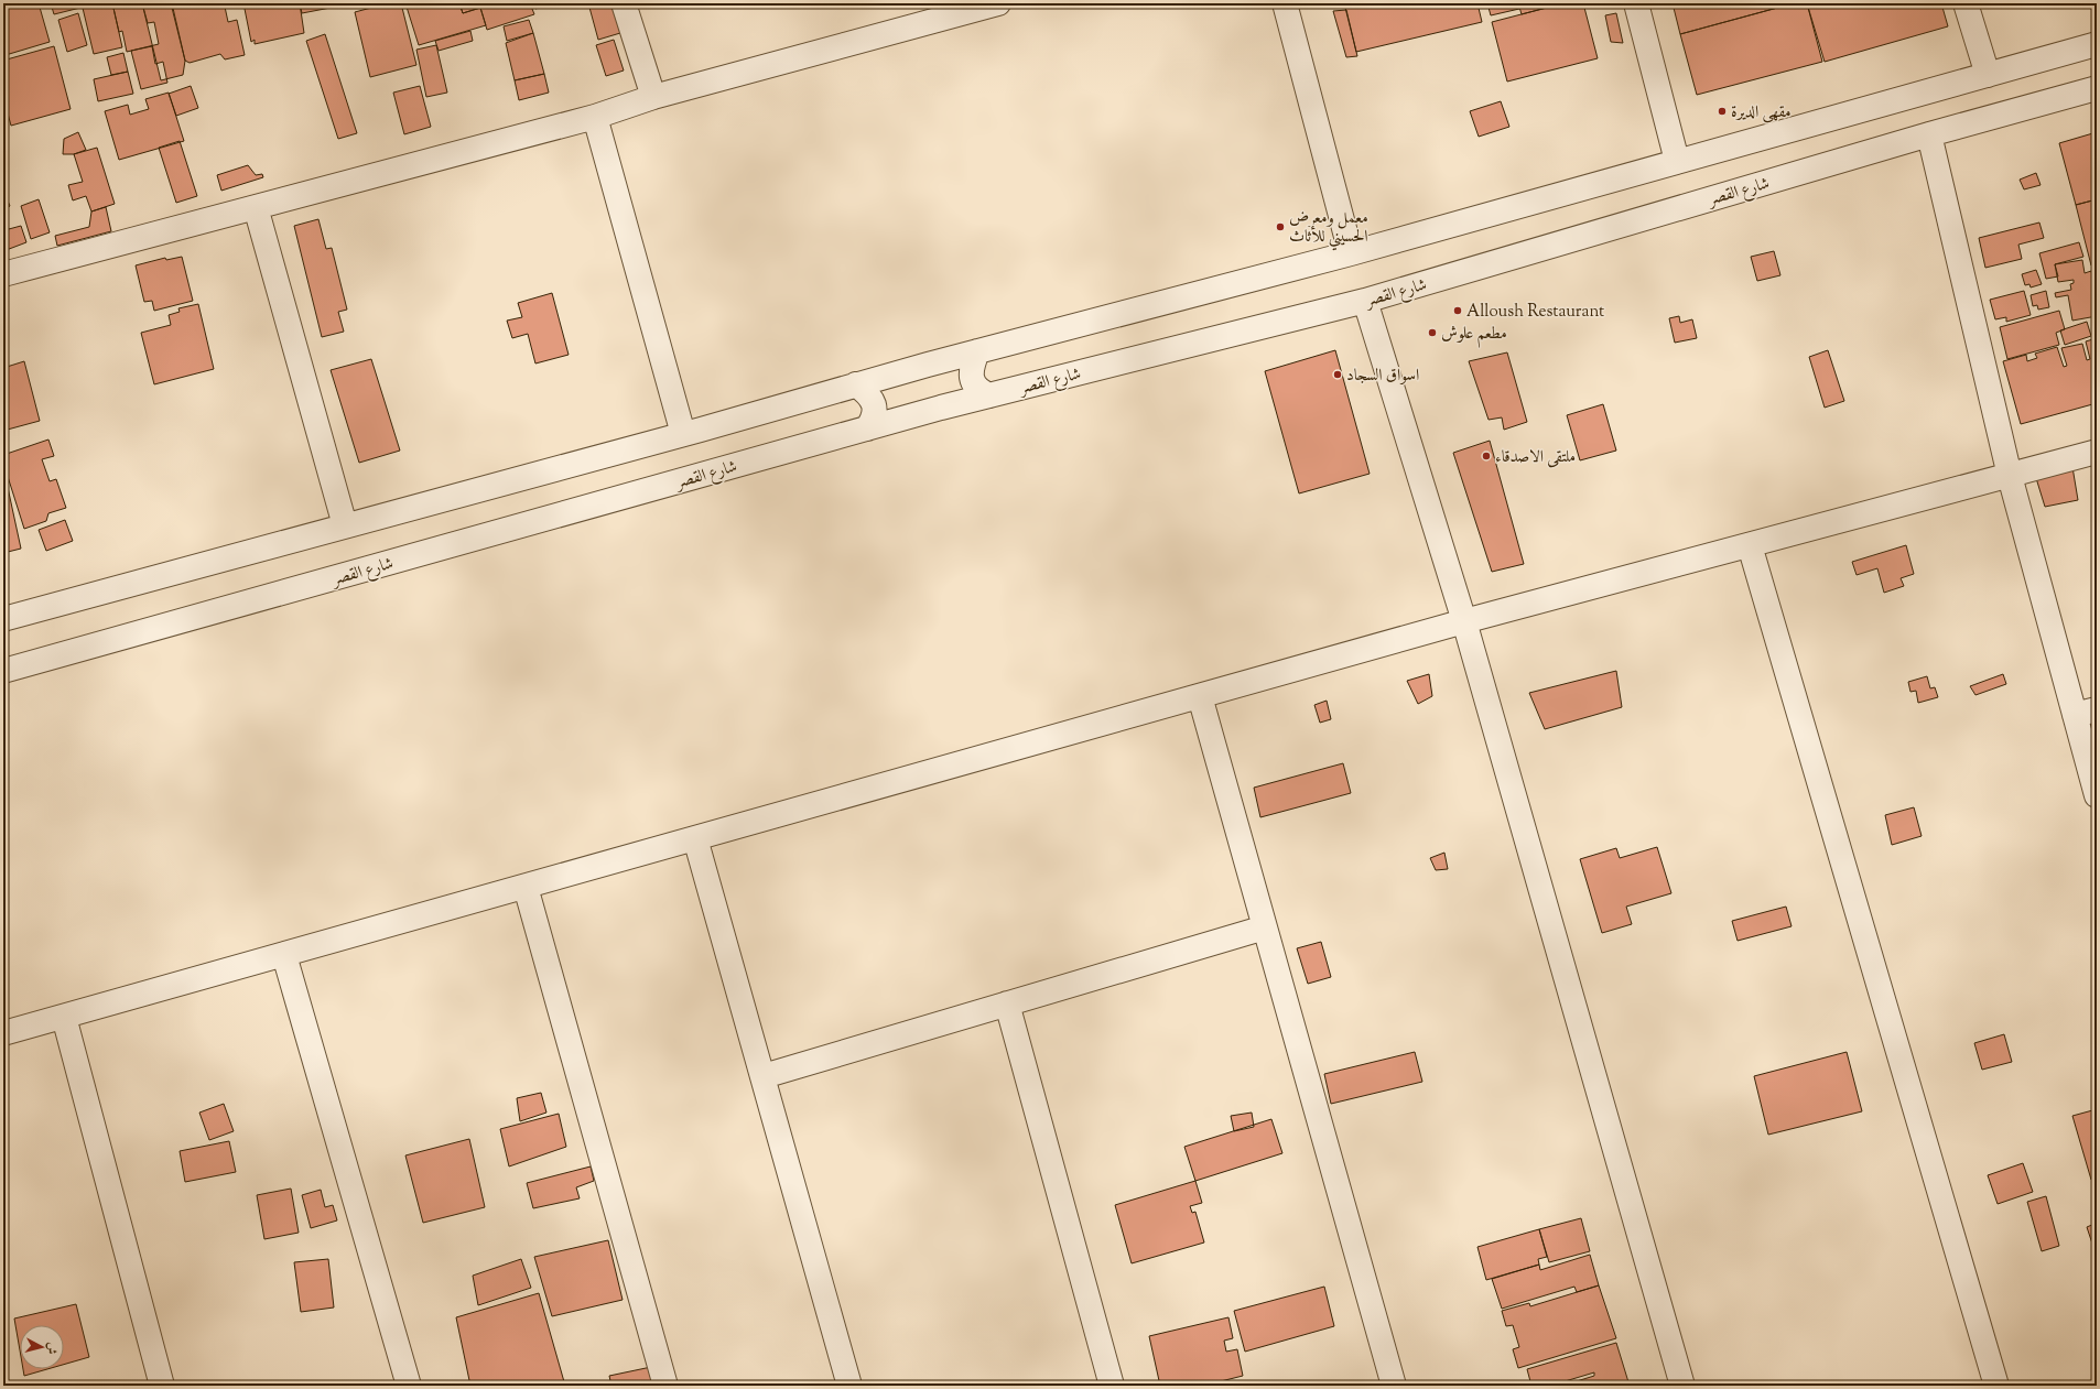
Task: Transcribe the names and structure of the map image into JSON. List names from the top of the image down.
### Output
{
  "streets": {
    "street": ["شارع القصر"]
  },
  "places": [
    "مقهى الديرة",
    "معمل ومعرض الحسيني للأثاث",
    "Alloush Restaurant",
    "مطعم علوش",
    "اسواق السجاد",
    "ملتقى الاصدقاء"
  ],
  "north": "right"
}
